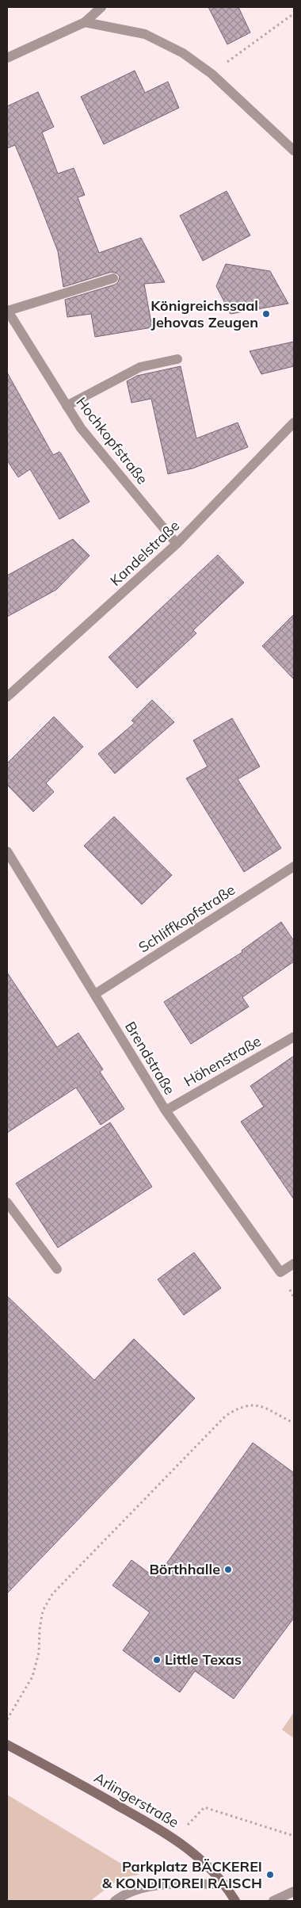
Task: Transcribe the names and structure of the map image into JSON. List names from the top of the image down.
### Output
{
  "streets": {
    "main road": ["Arlingerstraße"],
    "street": [
      "Hochkopfstraße",
      "Kandelstraße",
      "Schliffkopfstraße",
      "Brendstraße",
      "Höhenstraße"
    ]
  },
  "crossings": [
    ["Hochkopfstraße", "Kandelstraße"],
    ["Schliffkopfstraße", "Brendstraße"],
    ["Brendstraße", "Höhenstraße"]
  ],
  "places": [
    "Königreichssaal Jehovas Zeugen",
    "Börthhalle",
    "Little Texas",
    "Parkplatz BÄCKEREI & KONDITOREI RAISCH"
  ]
}
